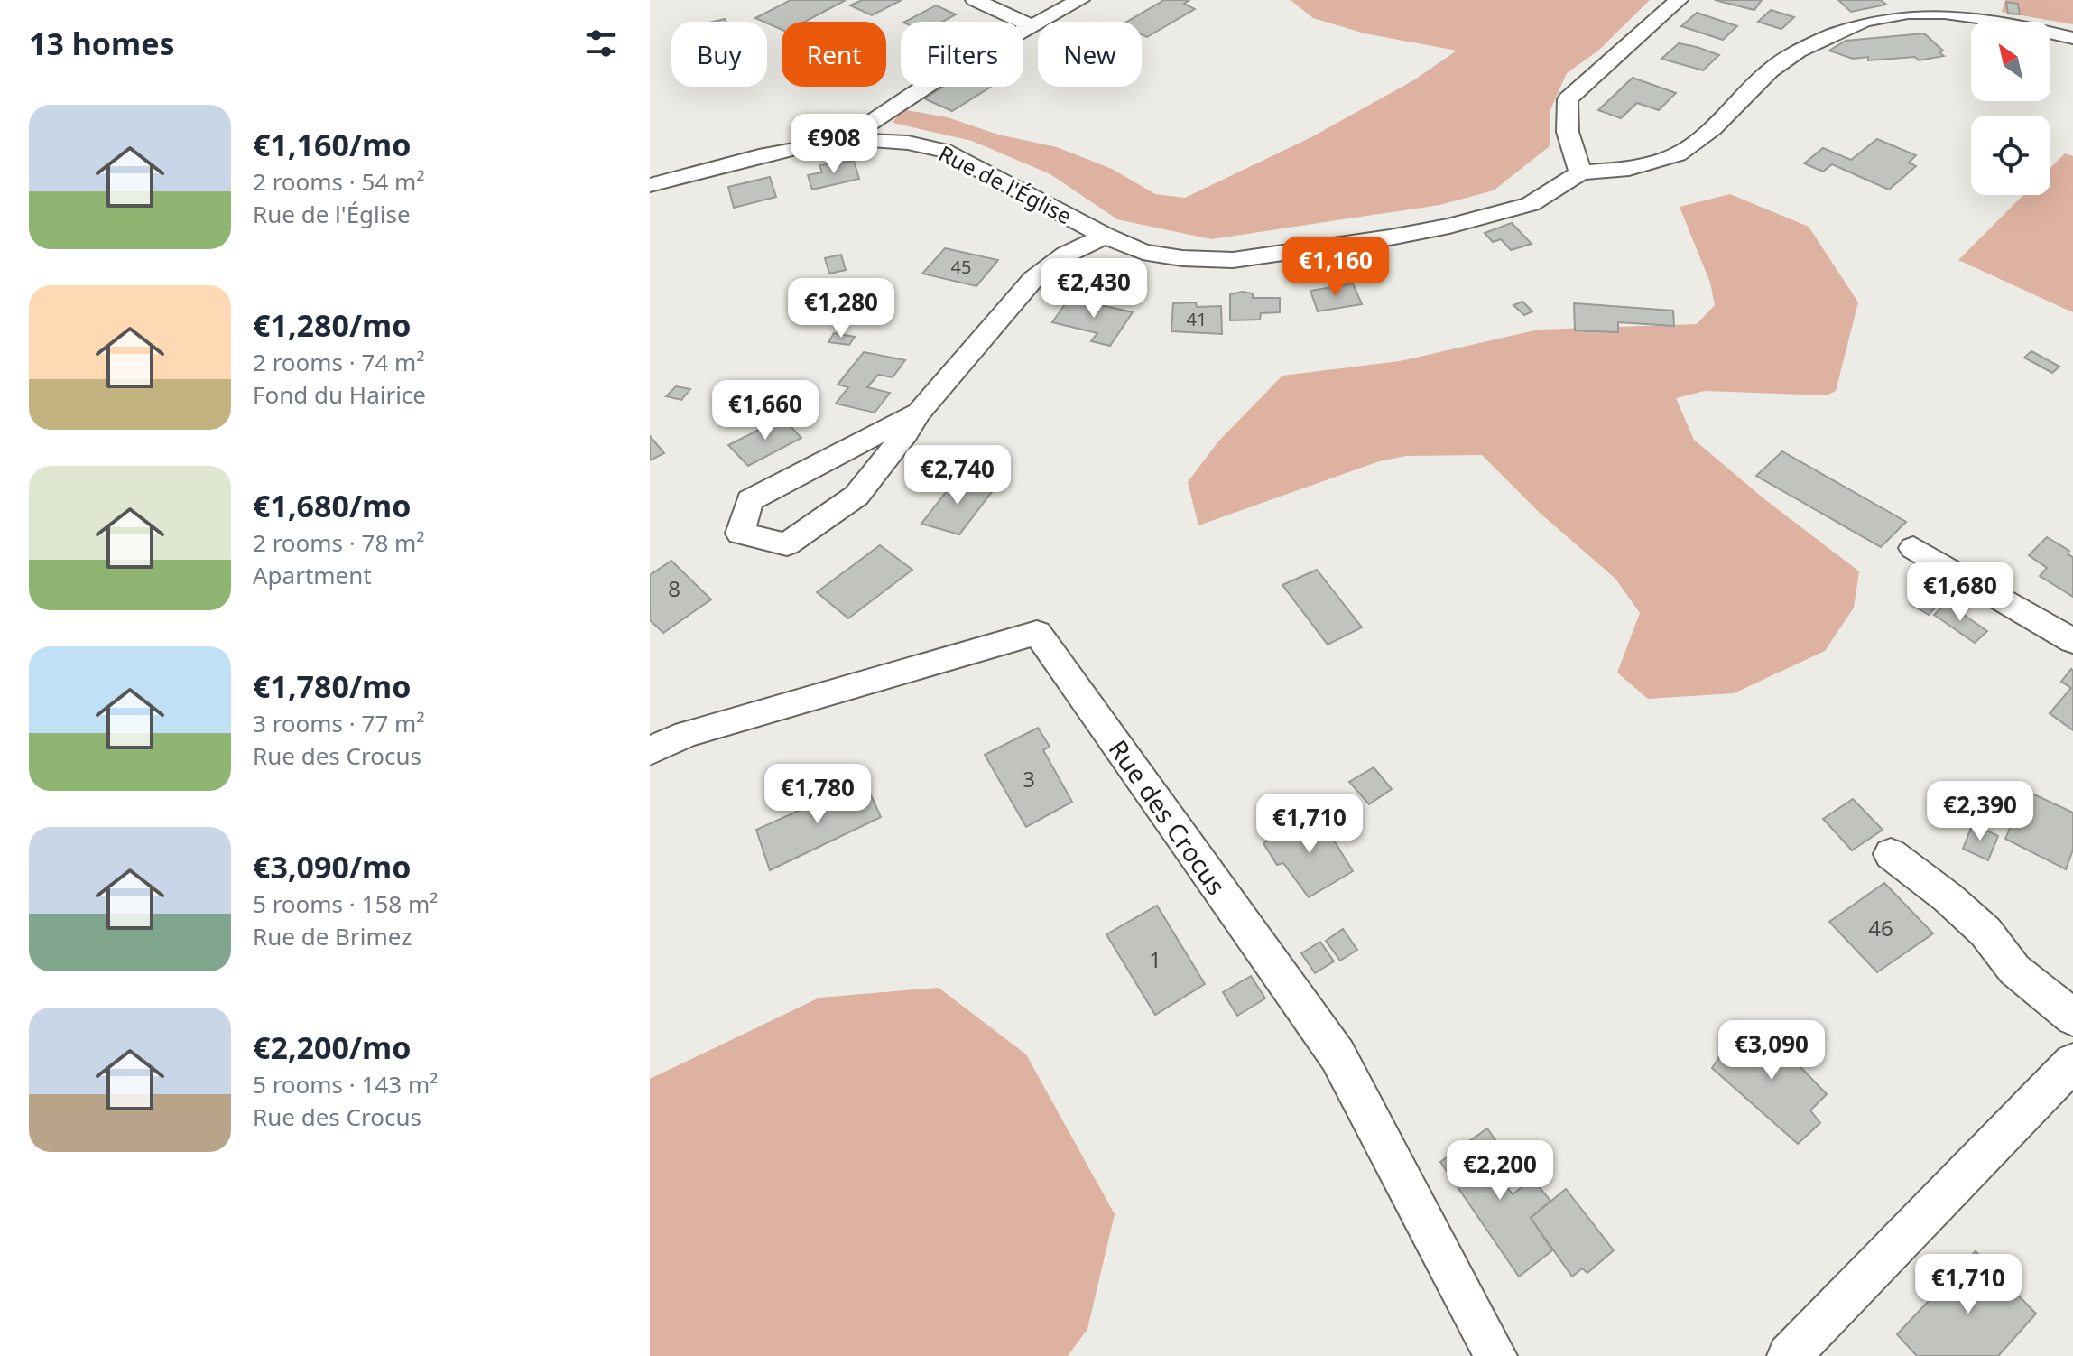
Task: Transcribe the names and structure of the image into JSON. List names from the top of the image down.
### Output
{
  "streets": {
    "street": ["Rue de l'Église", "Rue des Crocus"]
  },
  "house_numbers": [
    "45",
    "41",
    "8",
    "3",
    "46",
    "1"
  ],
  "north": "top left",
  "page": {
    "heading": "13 homes",
    "chip": [
      "Buy",
      "Rent",
      "Filters",
      "New"
    ],
    "list": [
      {
        "name": "€1,160/mo",
        "note": "2 rooms · 54 m² · Rue de l'Église"
      },
      {
        "name": "€1,280/mo",
        "note": "2 rooms · 74 m² · Fond du Hairice"
      },
      {
        "name": "€1,680/mo",
        "note": "2 rooms · 78 m² · Apartment"
      },
      {
        "name": "€1,780/mo",
        "note": "3 rooms · 77 m² · Rue des Crocus"
      },
      {
        "name": "€3,090/mo",
        "note": "5 rooms · 158 m² · Rue de Brimez"
      },
      {
        "name": "€2,200/mo",
        "note": "5 rooms · 143 m² · Rue des Crocus"
      }
    ],
    "price": [
      "€908",
      "€1,160",
      "€2,430",
      "€1,280",
      "€1,660",
      "€2,740",
      "€1,680",
      "€1,780",
      "€2,390",
      "€1,710",
      "€3,090",
      "€2,200",
      "€1,710"
    ]
  }
}
